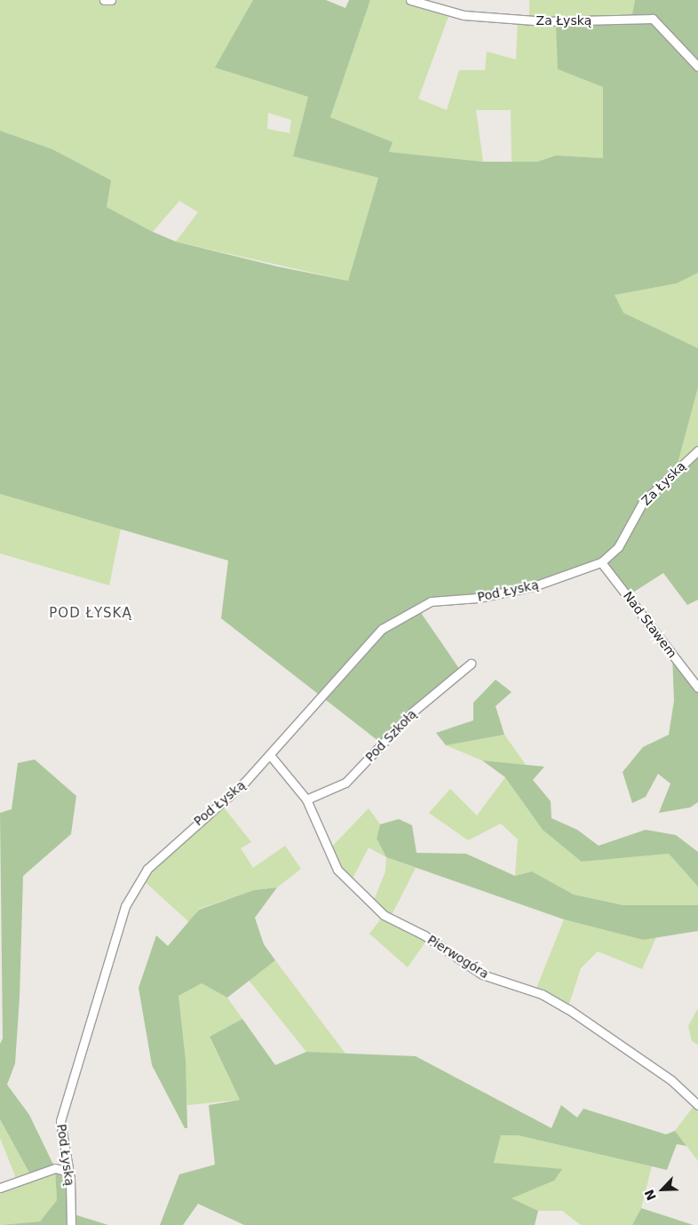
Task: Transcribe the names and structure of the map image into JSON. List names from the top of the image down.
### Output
{
  "streets": {
    "street": [
      "Za Łyską",
      "Pod Łyską",
      "Nad Stawem",
      "Pod Szkołą",
      "Pierwogóra"
    ]
  },
  "crossings": [
    ["Za Łyską", "Pod Łyską"],
    ["Za Łyską", "Nad Stawem"],
    ["Pod Łyską", "Nad Stawem"],
    ["Pod Łyską", "Pierwogóra"],
    ["Pod Szkołą", "Pierwogóra"]
  ],
  "districts": ["POD ŁYSKĄ"],
  "north": "bottom left"
}
